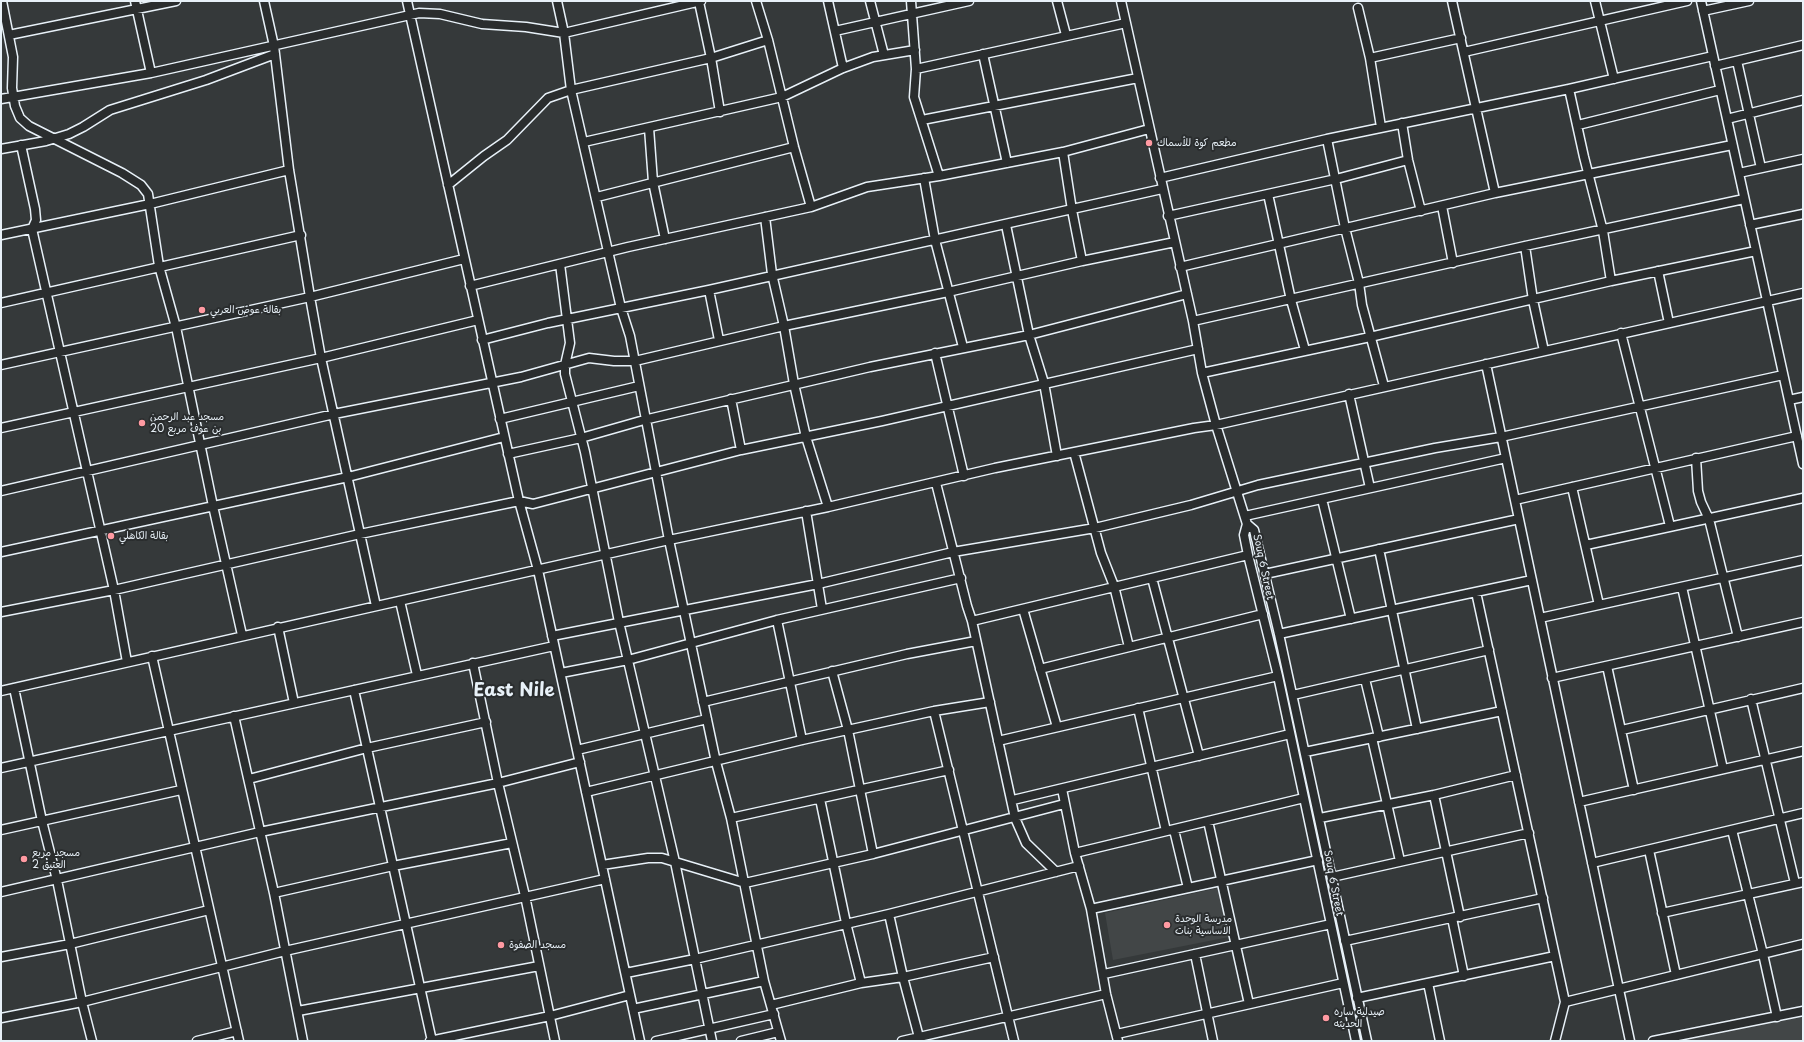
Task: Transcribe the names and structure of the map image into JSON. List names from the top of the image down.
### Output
{
  "streets": {
    "street": ["Souq 6 Street"]
  },
  "districts": ["East Nile"],
  "places": [
    "مطعم كوة للأسماك",
    "بقالة عوض العربي",
    "مسجد عبد الرحمن بن عوف مربع 20",
    "بقالة الكاهلي",
    "مسجد مربع 2 العتيق",
    "مدرسة الوحدة الاساسية بنات",
    "مسجد الصفوة",
    "صيدلية ساره الحديثه"
  ]
}
